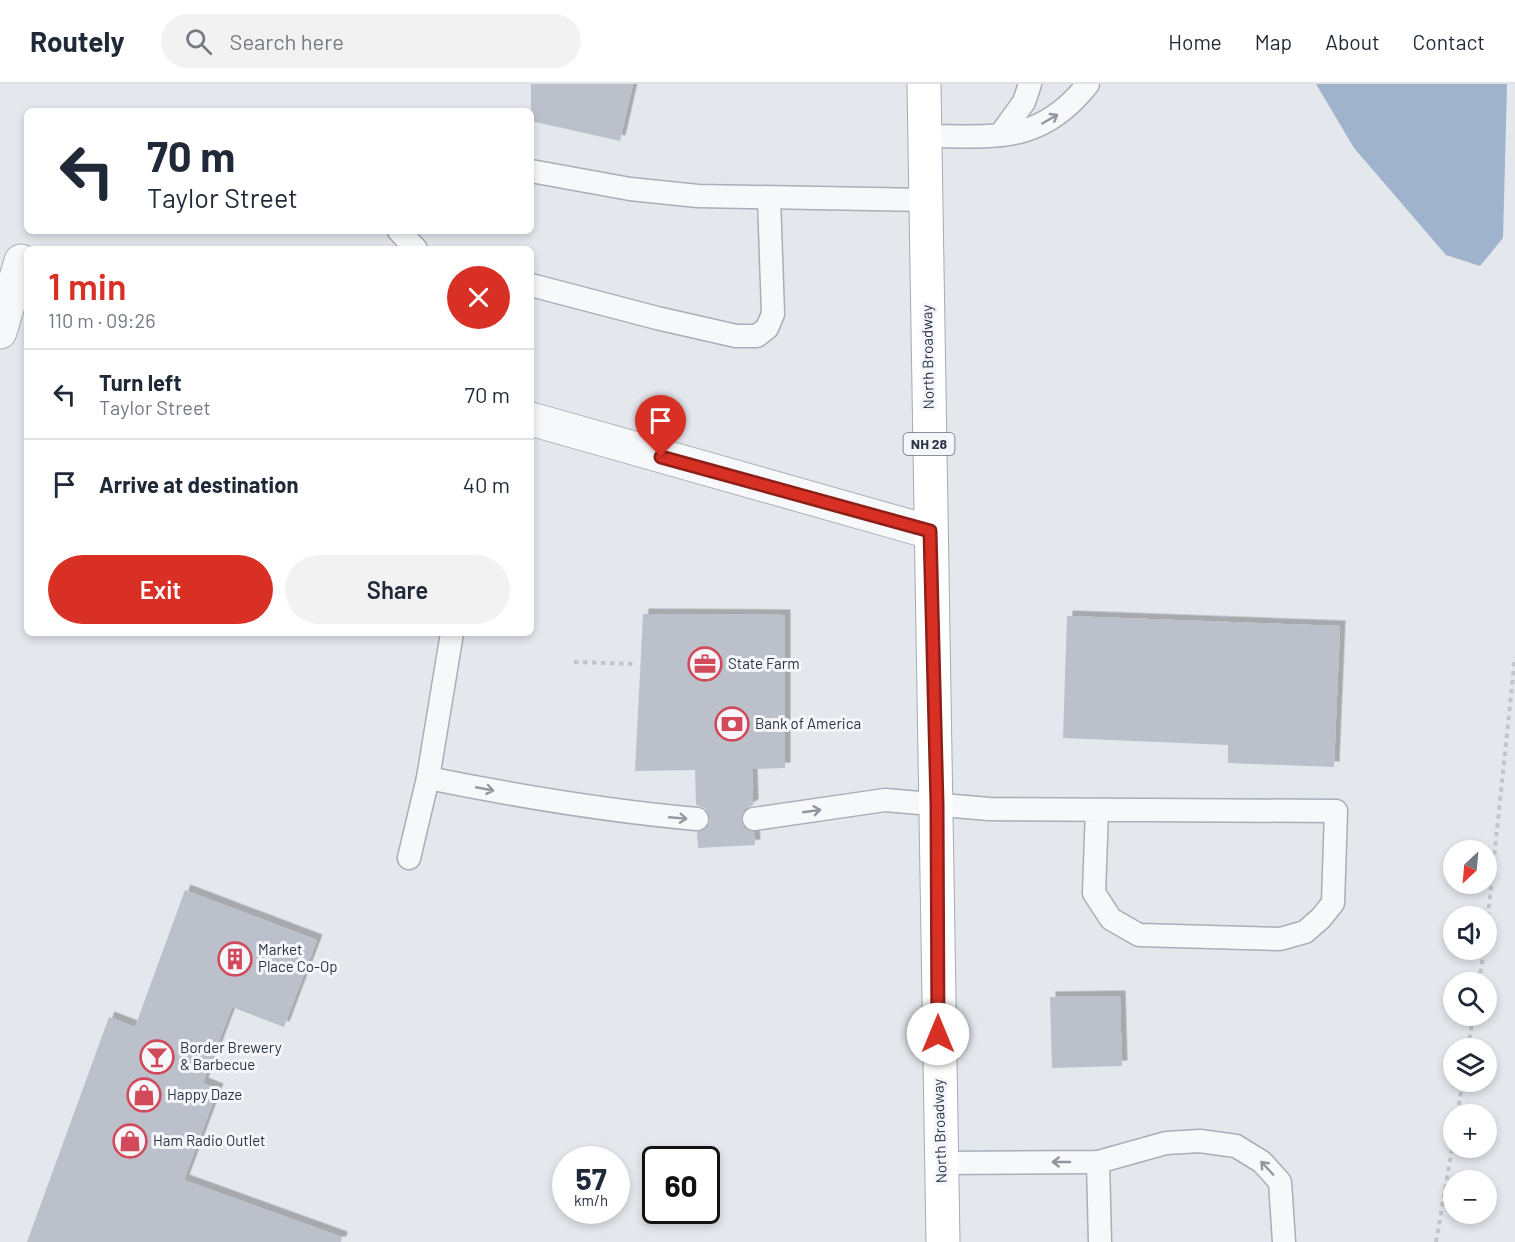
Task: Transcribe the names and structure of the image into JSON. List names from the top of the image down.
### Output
{
  "streets": {
    "main road": ["North Broadway", "NH 28"]
  },
  "places": {
    "office": ["State Farm"],
    "bank": ["Bank of America"],
    "building": ["Market Place Co-Op"],
    "bar": ["Border Brewery & Barbecue"],
    "shop": ["Happy Daze", "Ham Radio Outlet"]
  },
  "north": "bottom left",
  "page": {
    "header": "Routely",
    "search": "Search here",
    "nav": [
      "Home",
      "Map",
      "About",
      "Contact"
    ],
    "turn": ["70 m", "Taylor Street"],
    "heading": ["1 min", "110 m · 09:26"],
    "list": [
      {
        "name": "Turn left",
        "note": "Taylor Street",
        "value": "70 m"
      },
      {
        "name": "Arrive at destination",
        "value": "40 m"
      }
    ],
    "buttons": ["Exit", "Share"],
    "map_buttons": ["+", "−"],
    "speed": "57 km/h",
    "limit": "60"
  }
}
